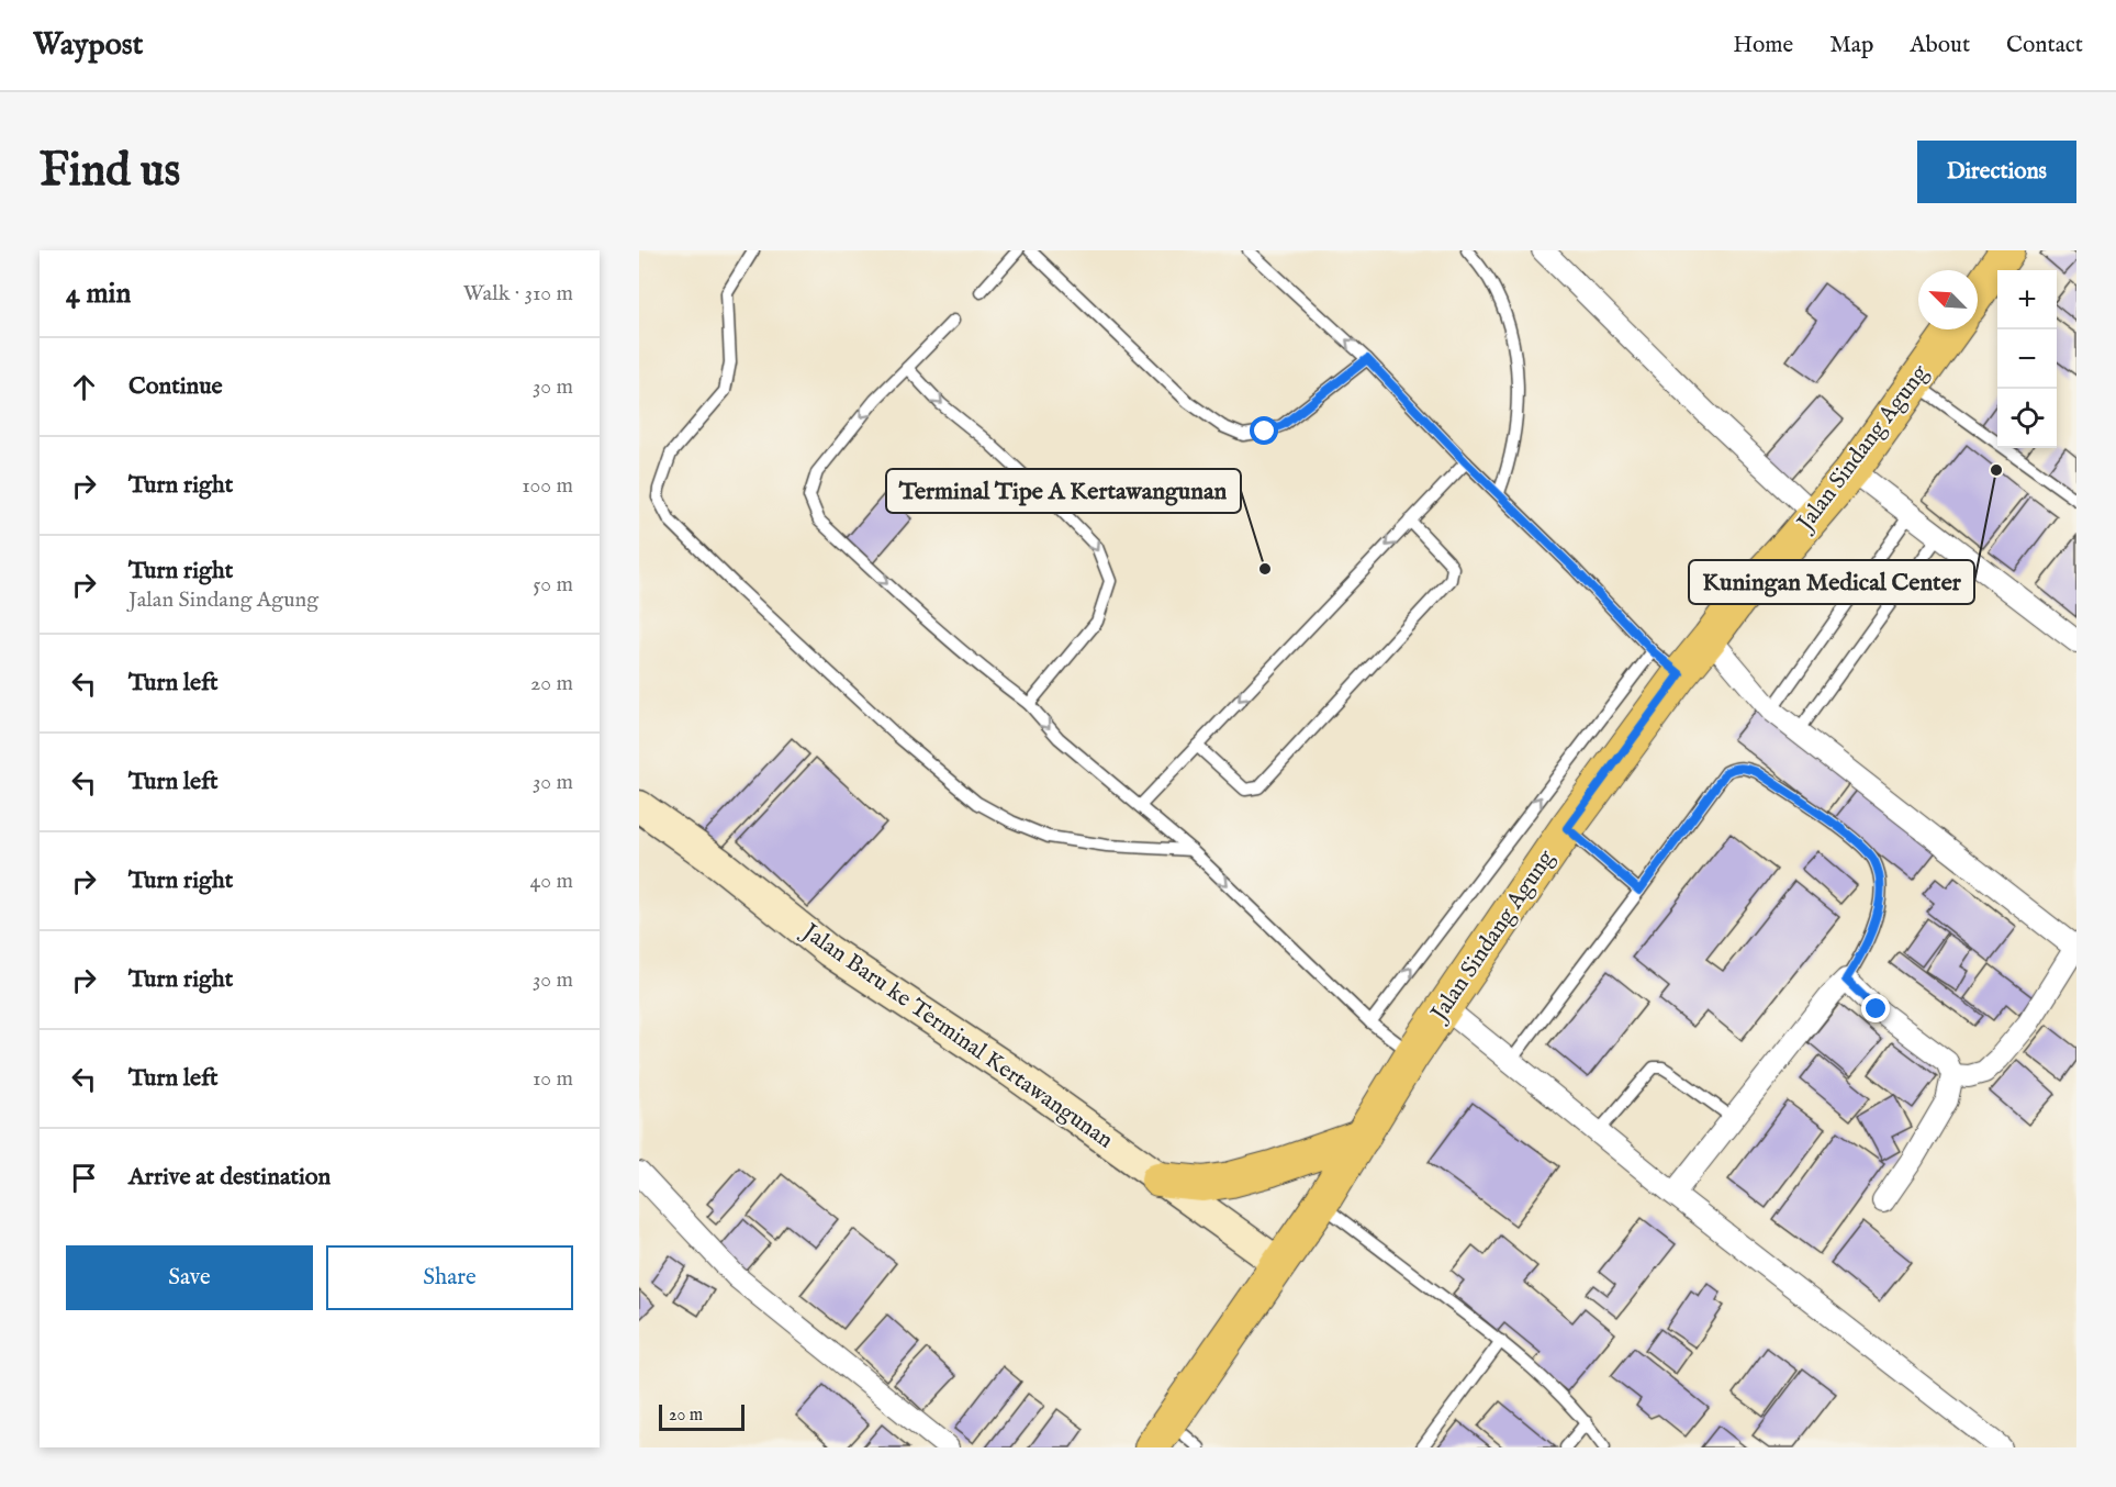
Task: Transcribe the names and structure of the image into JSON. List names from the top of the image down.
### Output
{
  "streets": {
    "main road": ["Jalan Sindang Agung", "Jalan Baru ke Terminal Kertawangunan"]
  },
  "crossings": [
    ["Jalan Sindang Agung", "Jalan Baru ke Terminal Kertawangunan"]
  ],
  "places": ["Kuningan Medical Center", "Terminal Tipe A Kertawangunan"],
  "scale_bar": "20 m",
  "north": "top left",
  "page": {
    "header": "Waypost",
    "nav": [
      "Home",
      "Map",
      "About",
      "Contact"
    ],
    "buttons": [
      "Directions",
      ["Save", "Share"]
    ],
    "title": "Find us",
    "heading": ["4 min", "Walk · 310 m"],
    "map_buttons": ["+", "−"],
    "list": [
      ["Continue", "30 m"],
      ["Turn right", "100 m"],
      ["Turn right", "Jalan Sindang Agung", "50 m"],
      ["Turn left", "20 m"],
      ["Turn left", "30 m"],
      ["Turn right", "40 m"],
      ["Turn right", "30 m"],
      ["Turn left", "10 m"],
      "Arrive at destination"
    ],
    "scale": "20 m"
  }
}
